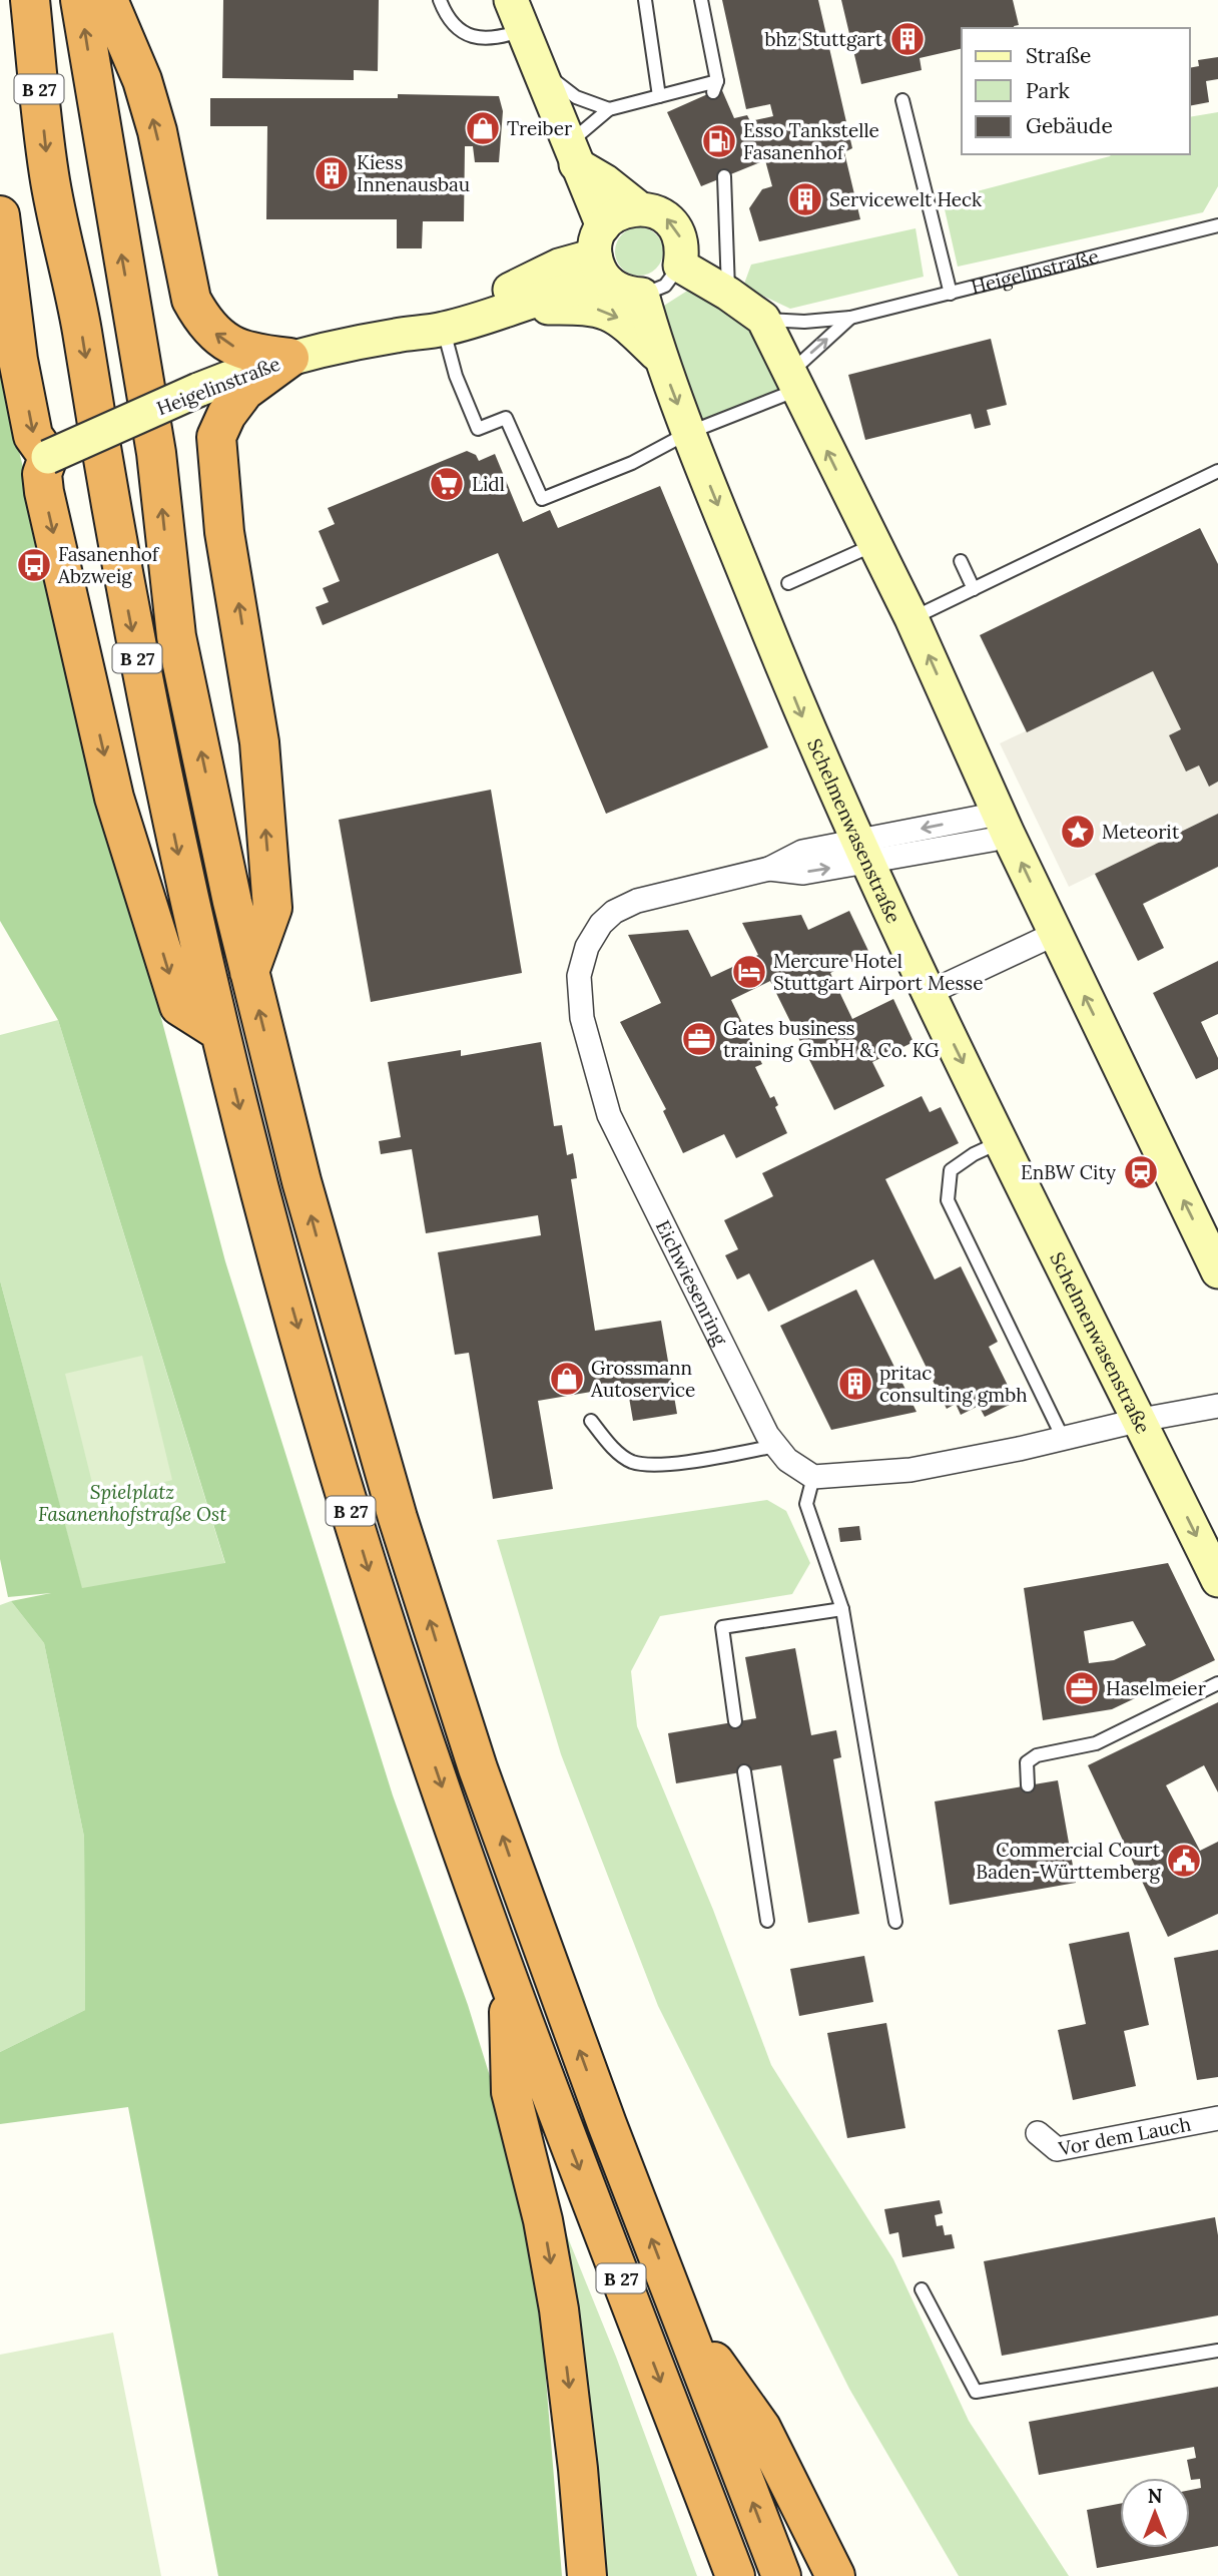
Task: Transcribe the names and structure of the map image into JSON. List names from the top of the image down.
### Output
{
  "streets": {
    "highway": ["B 27"],
    "street": [
      "Heigelinstraße",
      "Schelmenwasenstraße",
      "Eichwiesenring",
      "Vor dem Lauch"
    ]
  },
  "crossings": [
    ["Heigelinstraße", "Schelmenwasenstraße"],
    ["Schelmenwasenstraße", "Eichwiesenring"]
  ],
  "parks": ["Spielplatz Fasanenhofstraße Ost"],
  "places": {
    "building": [
      "bhz Stuttgart",
      "Kiess Innenausbau",
      "Servicewelt Heck",
      "pritac consulting gmbh"
    ],
    "shop": ["Treiber", "Grossmann Autoservice"],
    "fuel station": ["Esso Tankstelle Fasanenhof"],
    "supermarket": ["Lidl"],
    "bus stop": ["Fasanenhof Abzweig"],
    "place": ["Meteorit"],
    "hotel": ["Mercure Hotel Stuttgart Airport Messe"],
    "office": ["Gates business training GmbH & Co. KG", "Haselmeier"],
    "station": ["EnBW City"],
    "public building": ["Commercial Court Baden-Württemberg"]
  },
  "legend": ["Straße", "Park", "Gebäude"],
  "north": "top"
}
